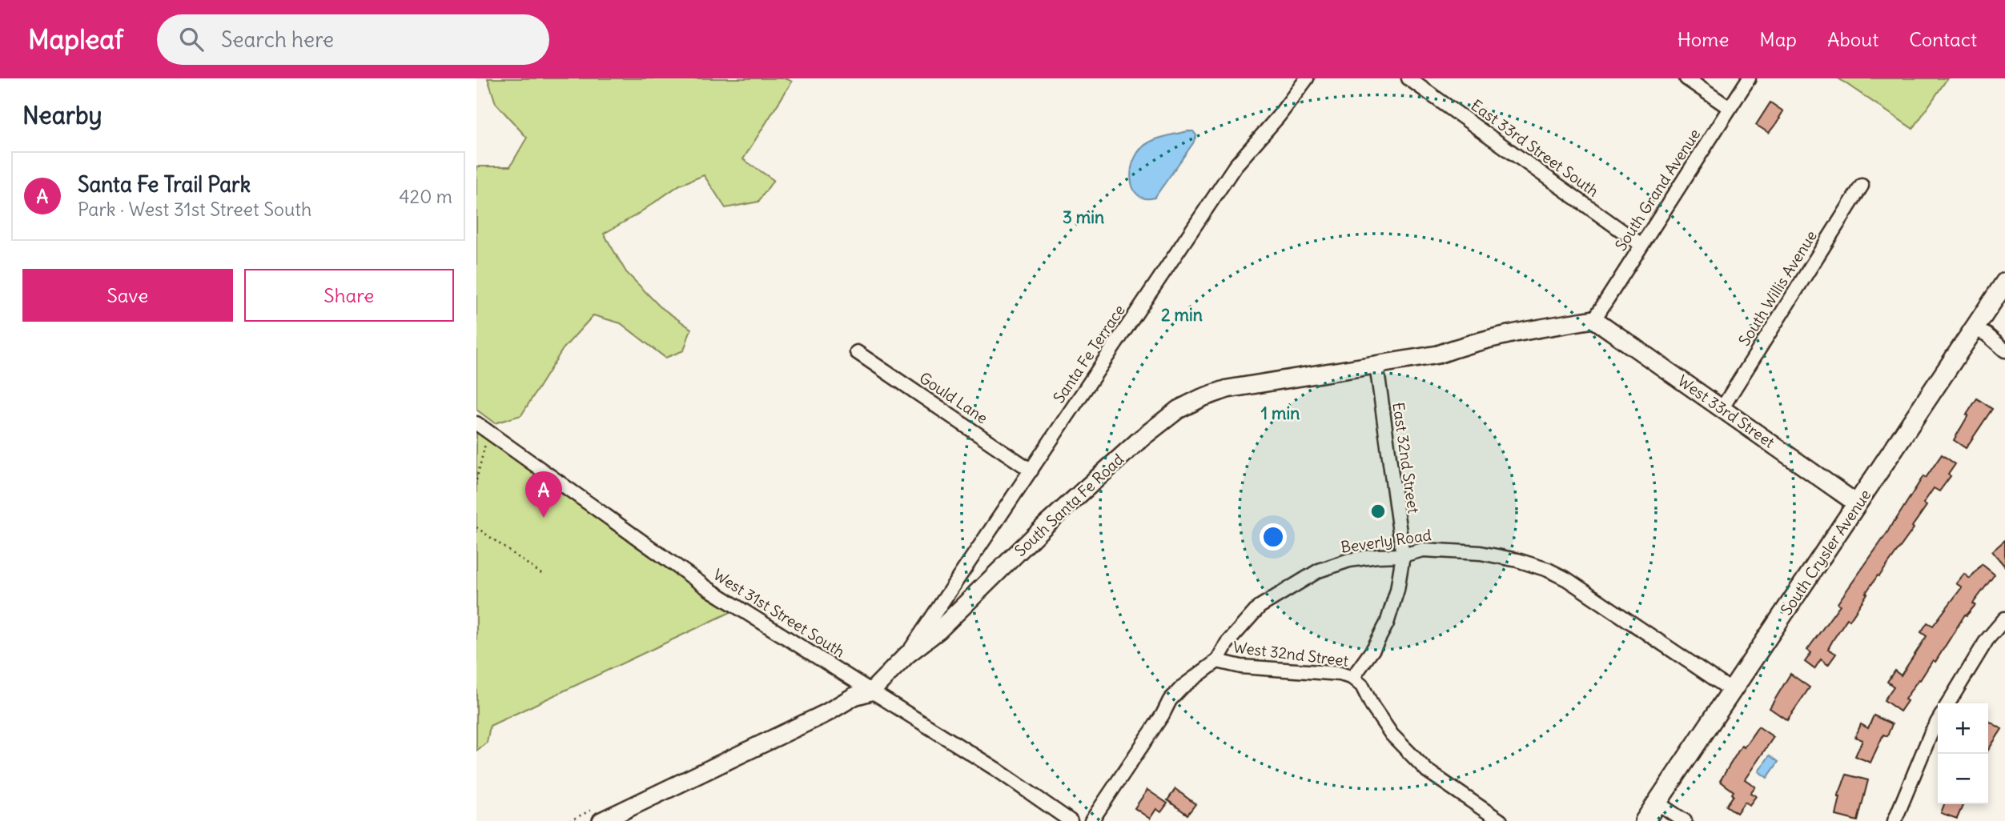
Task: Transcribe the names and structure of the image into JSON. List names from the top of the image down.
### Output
{
  "streets": {
    "main road": ["South Crysler Avenue"],
    "street": [
      "East 33rd Street South",
      "South Grand Avenue",
      "South Willis Avenue",
      "Santa Fe Terrace",
      "Gould Lane",
      "West 33rd Street",
      "East 32nd Street",
      "South Santa Fe Road",
      "Beverly Road",
      "West 31st Street South",
      "West 32nd Street"
    ]
  },
  "crossings": [
    ["East 33rd Street South", "South Grand Avenue"],
    ["South Grand Avenue", "West 33rd Street"],
    ["South Grand Avenue", "South Santa Fe Road"],
    ["South Willis Avenue", "West 33rd Street"],
    ["Santa Fe Terrace", "Gould Lane"],
    ["Santa Fe Terrace", "South Santa Fe Road"],
    ["West 33rd Street", "South Santa Fe Road"],
    ["West 33rd Street", "South Crysler Avenue"],
    ["East 32nd Street", "South Santa Fe Road"],
    ["East 32nd Street", "Beverly Road"],
    ["East 32nd Street", "West 32nd Street"],
    ["South Santa Fe Road", "West 31st Street South"],
    ["Beverly Road", "South Crysler Avenue"],
    ["Beverly Road", "West 32nd Street"]
  ],
  "page": {
    "header": "Mapleaf",
    "search": "Search here",
    "nav": [
      "Home",
      "Map",
      "About",
      "Contact"
    ],
    "heading": "Nearby",
    "list": [
      {
        "mark": "A",
        "name": "Santa Fe Trail Park",
        "note": "Park · West 31st Street South",
        "value": "420 m"
      }
    ],
    "buttons": ["Save", "Share"],
    "pins": "A",
    "map_buttons": ["+", "−"]
  },
  "rings": ["3 min", "2 min", "1 min"]
}
